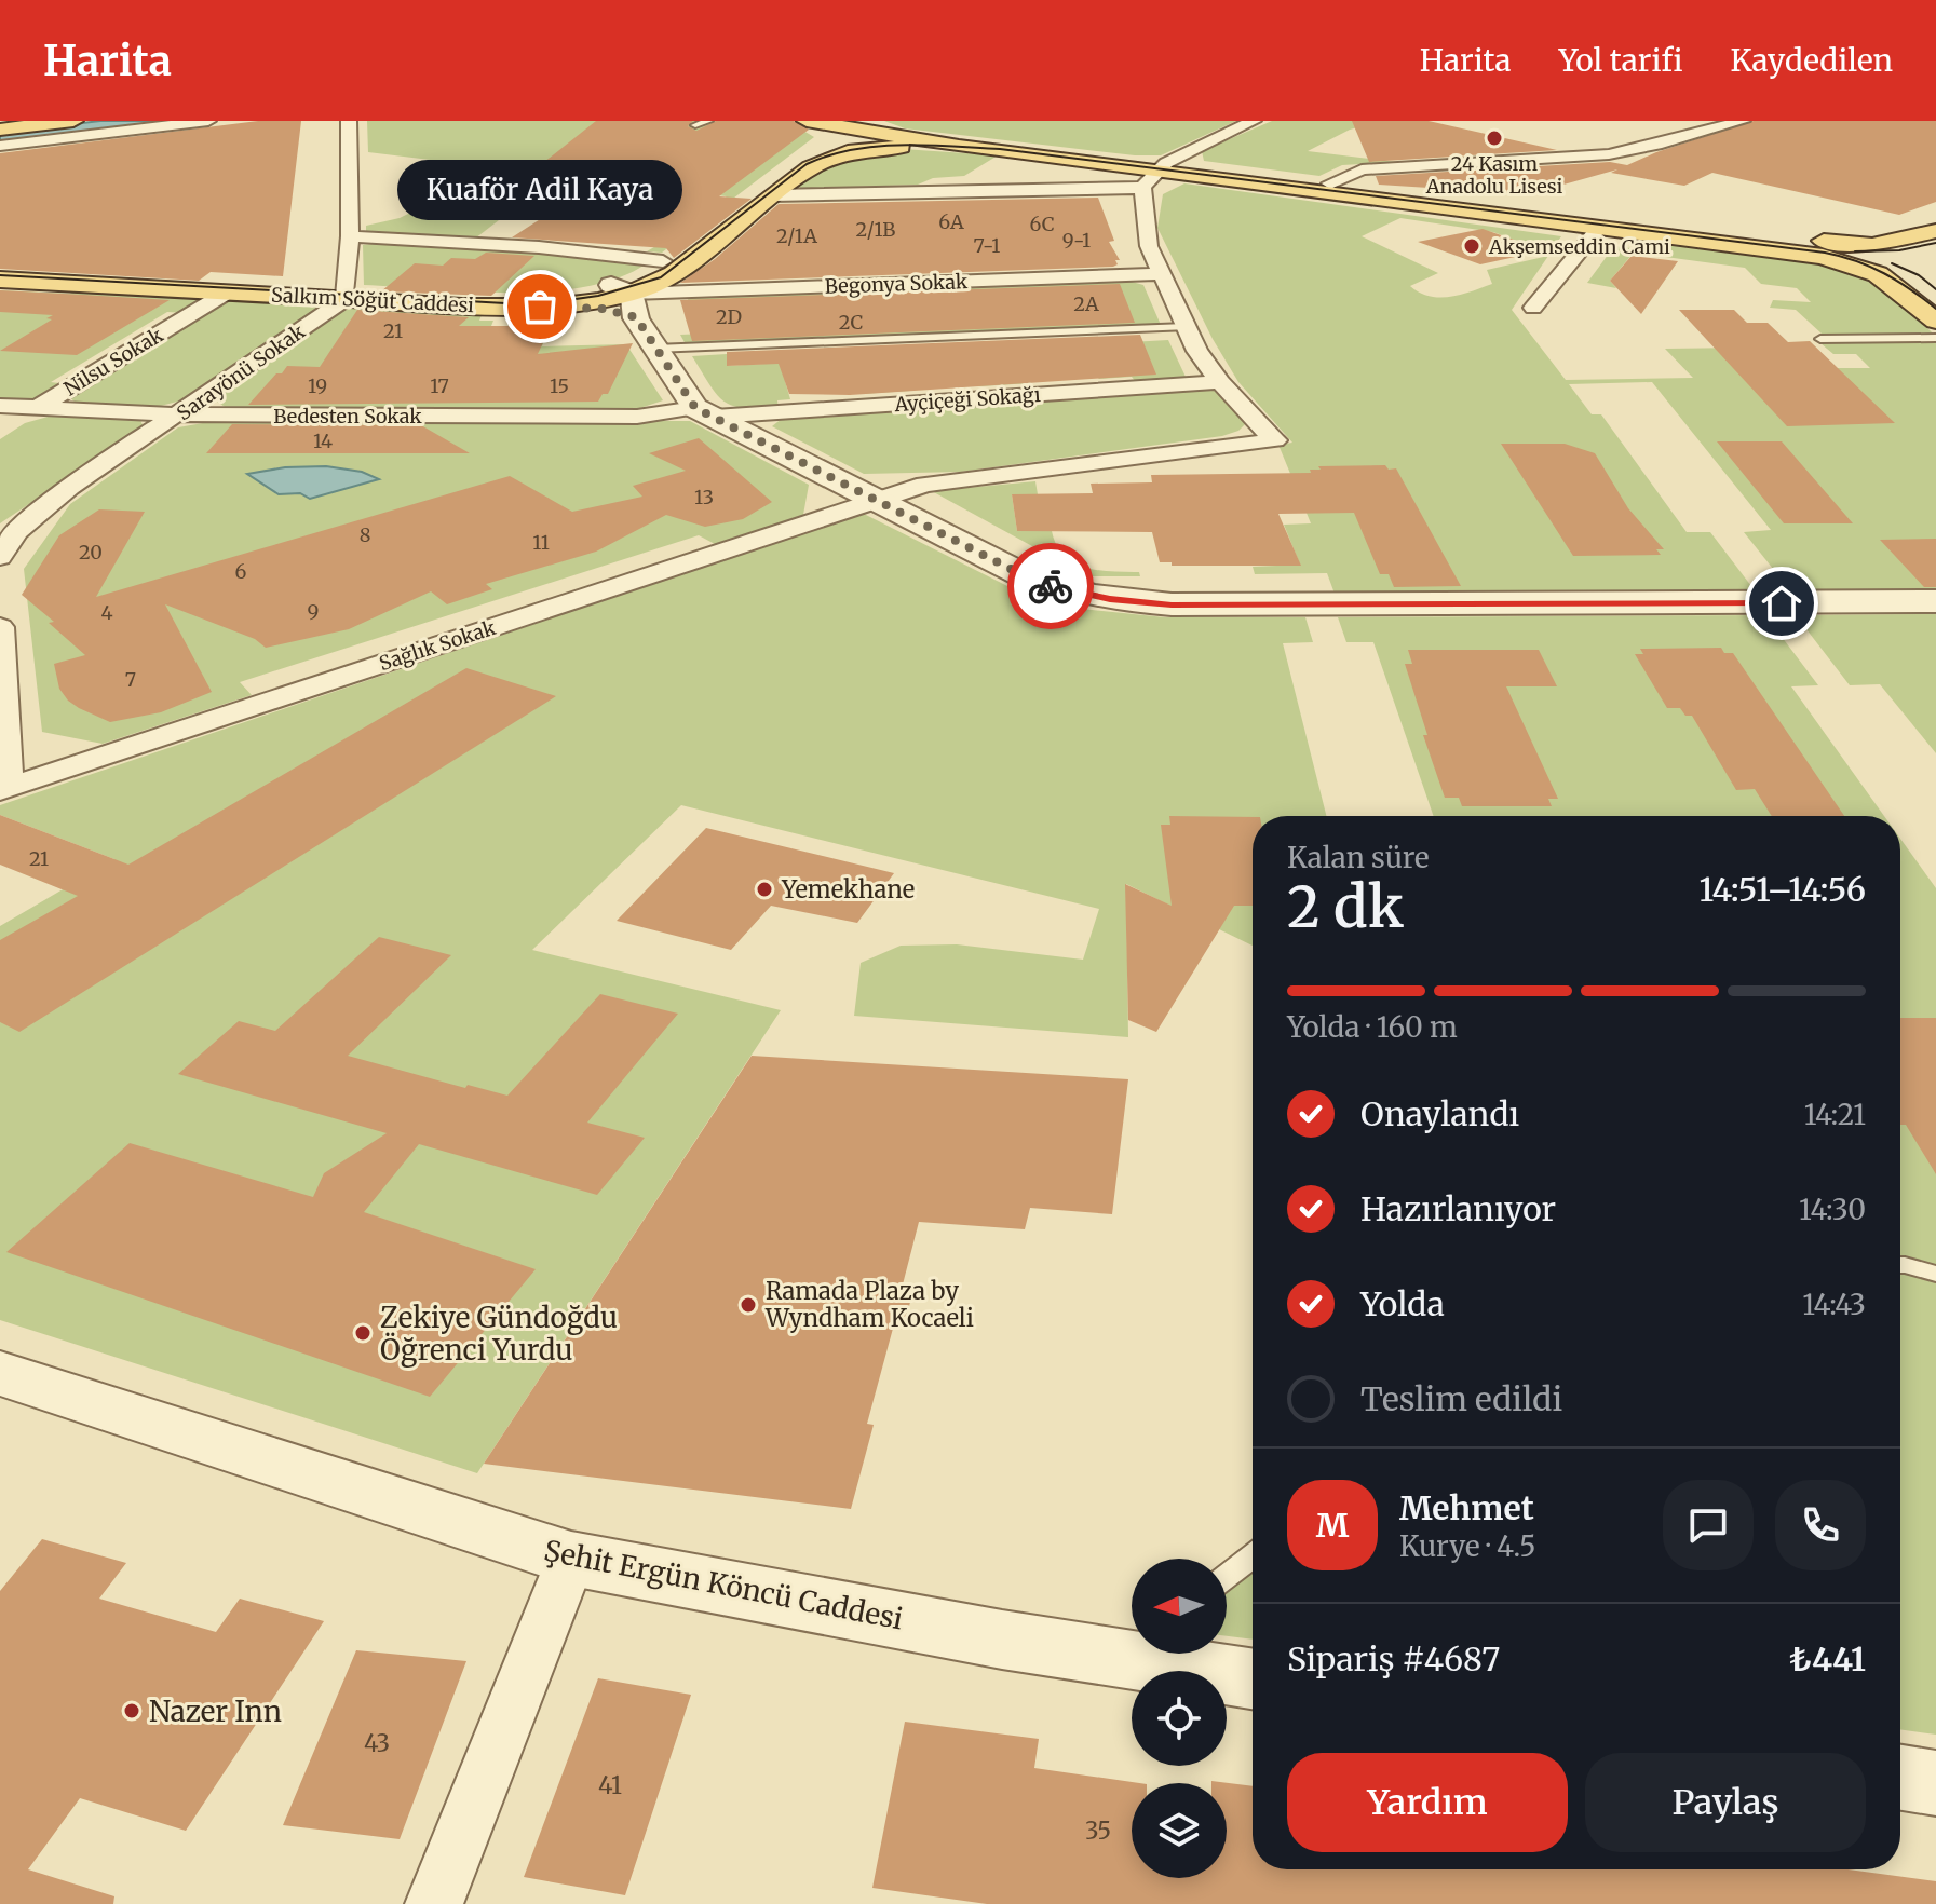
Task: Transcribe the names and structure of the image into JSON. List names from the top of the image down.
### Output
{
  "streets": {
    "main road": ["Salkım Söğüt Caddesi"],
    "street": [
      "Begonya Sokak",
      "Nilsu Sokak",
      "Sarayönü Sokak",
      "Ayçiçeği Sokağı",
      "Bedesten Sokak",
      "Sağlık Sokak",
      "Şehit Ergün Köncü Caddesi"
    ]
  },
  "crossings": [
    ["Salkım Söğüt Caddesi", "Nilsu Sokak"],
    ["Salkım Söğüt Caddesi", "Sarayönü Sokak"],
    ["Nilsu Sokak", "Bedesten Sokak"],
    ["Sarayönü Sokak", "Bedesten Sokak"],
    ["Ayçiçeği Sokağı", "Bedesten Sokak"],
    ["Ayçiçeği Sokağı", "Sağlık Sokak"]
  ],
  "places": [
    "24 Kasım Anadolu Lisesi",
    "Akşemseddin Cami",
    "Kuaför Adil Kaya",
    "Yemekhane",
    "Ramada Plaza by Wyndham Kocaeli",
    "Zekiye Gündoğdu Öğrenci Yurdu",
    "Nazer Inn"
  ],
  "house_numbers": [
    "6A",
    "6C",
    "2/1B",
    "2/1A",
    "9-1",
    "7-1",
    "2A",
    "2D",
    "2C",
    "21",
    "19",
    "17",
    "15",
    "14",
    "13",
    "8",
    "11",
    "20",
    "6",
    "9",
    "4",
    "7",
    "21",
    "43",
    "41",
    "35"
  ],
  "north": "left",
  "page": {
    "header": "Harita",
    "nav": ["Harita", "Yol tarifi", "Kaydedilen"],
    "bubble": "Kuaför Adil Kaya",
    "heading": ["2 dk", "Kalan süre", "14:51–14:56"],
    "panel": [
      "Mehmet",
      "Kurye · 4.5",
      "Sipariş #4687",
      "₺441"
    ],
    "bar": "Yolda · 160 m",
    "list": [
      ["Onaylandı", "14:21"],
      ["Hazırlanıyor", "14:30"],
      ["Yolda", "14:43"],
      "Teslim edildi"
    ],
    "round": "M",
    "buttons": ["Yardım", "Paylaş"]
  }
}
